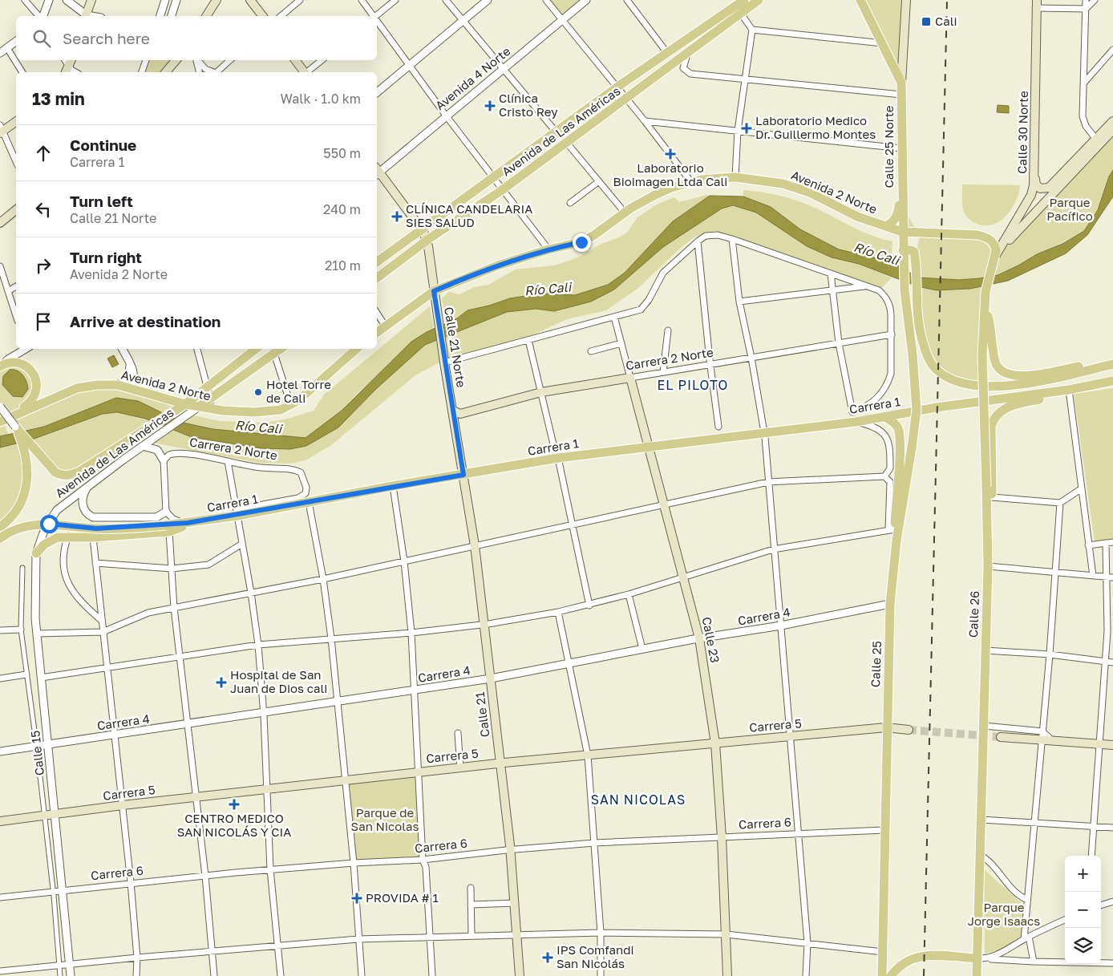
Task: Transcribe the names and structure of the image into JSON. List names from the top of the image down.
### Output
{
  "streets": {
    "main road": [
      "Avenida de Las Américas",
      "Calle 30 Norte",
      "Calle 25 Norte",
      "Avenida 2 Norte",
      "Calle 21 Norte",
      "Carrera 2 Norte",
      "Carrera 1",
      "Calle 26",
      "Calle 23",
      "Calle 25",
      "Calle 21",
      "Carrera 5"
    ],
    "street": [
      "Avenida 4 Norte",
      "Carrera 4",
      "Calle 15",
      "Carrera 6"
    ]
  },
  "crossings": [
    ["Avenida de Las Américas", "Avenida 2 Norte"],
    ["Avenida de Las Américas", "Calle 21 Norte"],
    ["Avenida de Las Américas", "Calle 15"],
    ["Calle 30 Norte", "Avenida 2 Norte"],
    ["Calle 30 Norte", "Calle 26"],
    ["Calle 25 Norte", "Avenida 2 Norte"],
    ["Calle 25 Norte", "Calle 25"],
    ["Avenida 2 Norte", "Calle 21 Norte"],
    ["Avenida 2 Norte", "Calle 26"],
    ["Calle 21 Norte", "Carrera 2 Norte"],
    ["Calle 21 Norte", "Carrera 1"],
    ["Calle 21 Norte", "Calle 21"],
    ["Carrera 2 Norte", "Carrera 1"],
    ["Carrera 2 Norte", "Calle 23"],
    ["Carrera 1", "Calle 23"],
    ["Carrera 1", "Calle 21"],
    ["Carrera 4", "Calle 23"],
    ["Carrera 4", "Calle 25"],
    ["Carrera 4", "Calle 21"],
    ["Carrera 4", "Calle 15"],
    ["Calle 23", "Carrera 5"],
    ["Calle 23", "Carrera 6"],
    ["Calle 25", "Carrera 5"],
    ["Calle 25", "Carrera 6"],
    ["Calle 21", "Carrera 5"],
    ["Calle 21", "Carrera 6"],
    ["Carrera 5", "Calle 15"],
    ["Calle 15", "Carrera 6"]
  ],
  "districts": ["EL PILOTO", "SAN NICOLAS"],
  "water": ["Río Cali"],
  "parks": ["Parque Pacífico", "Parque de San Nicolas", "Parque Jorge Isaacs"],
  "places": {
    "transit": ["Cali"],
    "health": [
      "Clínica Cristo Rey",
      "Laboratorio Medico Dr. Guillermo Montes",
      "Laboratorio Bioimagen Ltda Cali",
      "CLÍNICA CANDELARIA SIES SALUD",
      "Hospital de San Juan de Dios cali",
      "CENTRO MEDICO SAN NICOLÁS Y CIA",
      "PROVIDA # 1",
      "IPS Comfandi San Nicolás"
    ],
    "other": ["Hotel Torre de Cali"]
  },
  "page": {
    "search": "Search here",
    "heading": ["13 min", "Walk · 1.0 km"],
    "list": [
      ["Continue", "Carrera 1", "550 m"],
      ["Turn left", "Calle 21 Norte", "240 m"],
      ["Turn right", "Avenida 2 Norte", "210 m"],
      "Arrive at destination"
    ],
    "map_buttons": ["+", "−"]
  }
}
